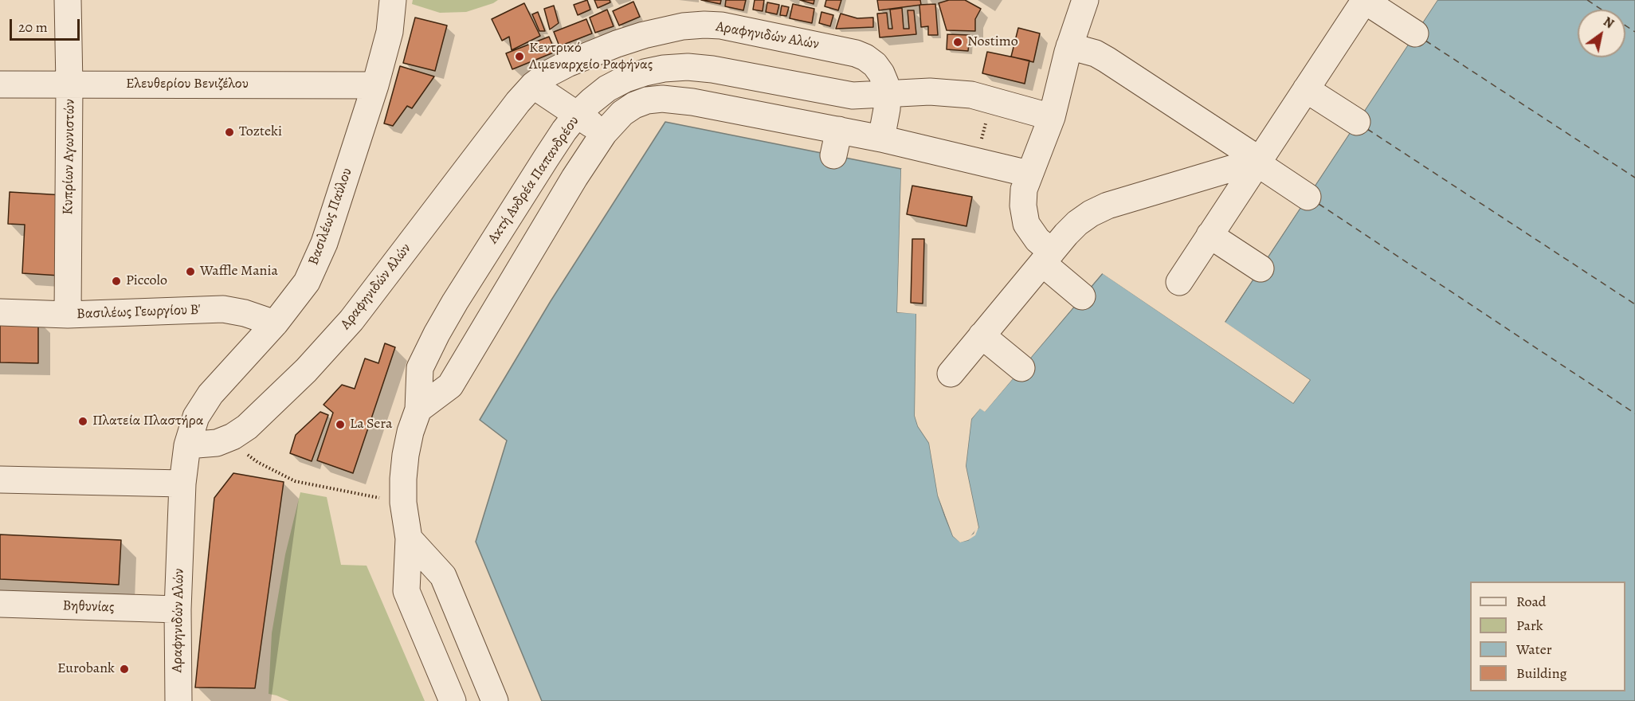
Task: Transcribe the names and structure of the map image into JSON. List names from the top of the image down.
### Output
{
  "streets": {
    "street": [
      "Αραφηνιδών Αλών",
      "Ελευθερίου Βενιζέλου",
      "Κυπρίων Αγωνιστών",
      "Ακτή Ανδρέα Παπανδρέου",
      "Βασιλέως Παύλου",
      "Βασιλέως Γεωργίου Β'",
      "Βηθυνίας"
    ]
  },
  "crossings": [
    ["Αραφηνιδών Αλών", "Ακτή Ανδρέα Παπανδρέου"],
    ["Αραφηνιδών Αλών", "Βασιλέως Παύλου"],
    ["Αραφηνιδών Αλών", "Βηθυνίας"],
    ["Ελευθερίου Βενιζέλου", "Κυπρίων Αγωνιστών"],
    ["Ελευθερίου Βενιζέλου", "Βασιλέως Παύλου"],
    ["Κυπρίων Αγωνιστών", "Βασιλέως Γεωργίου Β'"],
    ["Βασιλέως Παύλου", "Βασιλέως Γεωργίου Β'"]
  ],
  "places": [
    "Nostimo",
    "Κεντρικό Λιμεναρχείο Ραφήνας",
    "Tozteki",
    "Waffle Mania",
    "Piccolo",
    "Πλατεία Πλαστήρα",
    "La Sera",
    "Eurobank"
  ],
  "legend": [
    "Road",
    "Park",
    "Water",
    "Building"
  ],
  "scale_bar": "20 m",
  "north": "top right"
}
